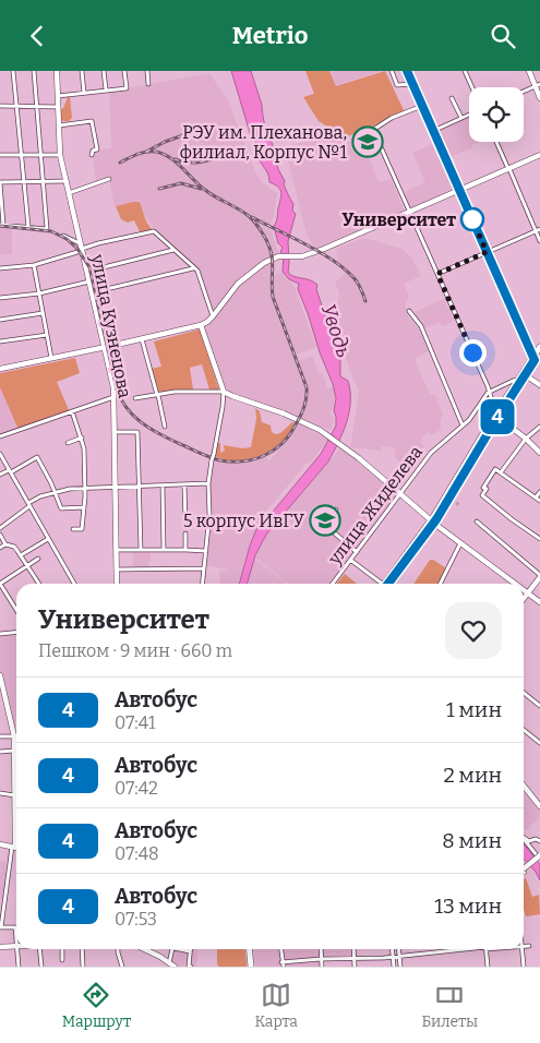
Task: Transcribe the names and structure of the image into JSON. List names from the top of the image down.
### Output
{
  "streets": {
    "main road": ["улица Кузнецова"],
    "street": ["улица Жиделева"]
  },
  "water": ["Уводь"],
  "places": {
    "school or university": ["РЭУ им. Плеханова, филиал, Корпус №1", "5 корпус ИвГУ"],
    "other": ["Университет"]
  },
  "lines": ["bus line 4"],
  "page": {
    "header": "Metrio",
    "on_map": "4",
    "heading": ["Университет", "Пешком · 9 мин · 660 m"],
    "list": [
      {
        "mark": "4",
        "name": "Автобус",
        "note": "07:41",
        "value": "1 мин"
      },
      {
        "mark": "4",
        "name": "Автобус",
        "note": "07:42",
        "value": "2 мин"
      },
      {
        "mark": "4",
        "name": "Автобус",
        "note": "07:48",
        "value": "8 мин"
      },
      {
        "mark": "4",
        "name": "Автобус",
        "note": "07:53",
        "value": "13 мин"
      }
    ],
    "tabs": ["Маршрут", "Карта", "Билеты"]
  }
}
